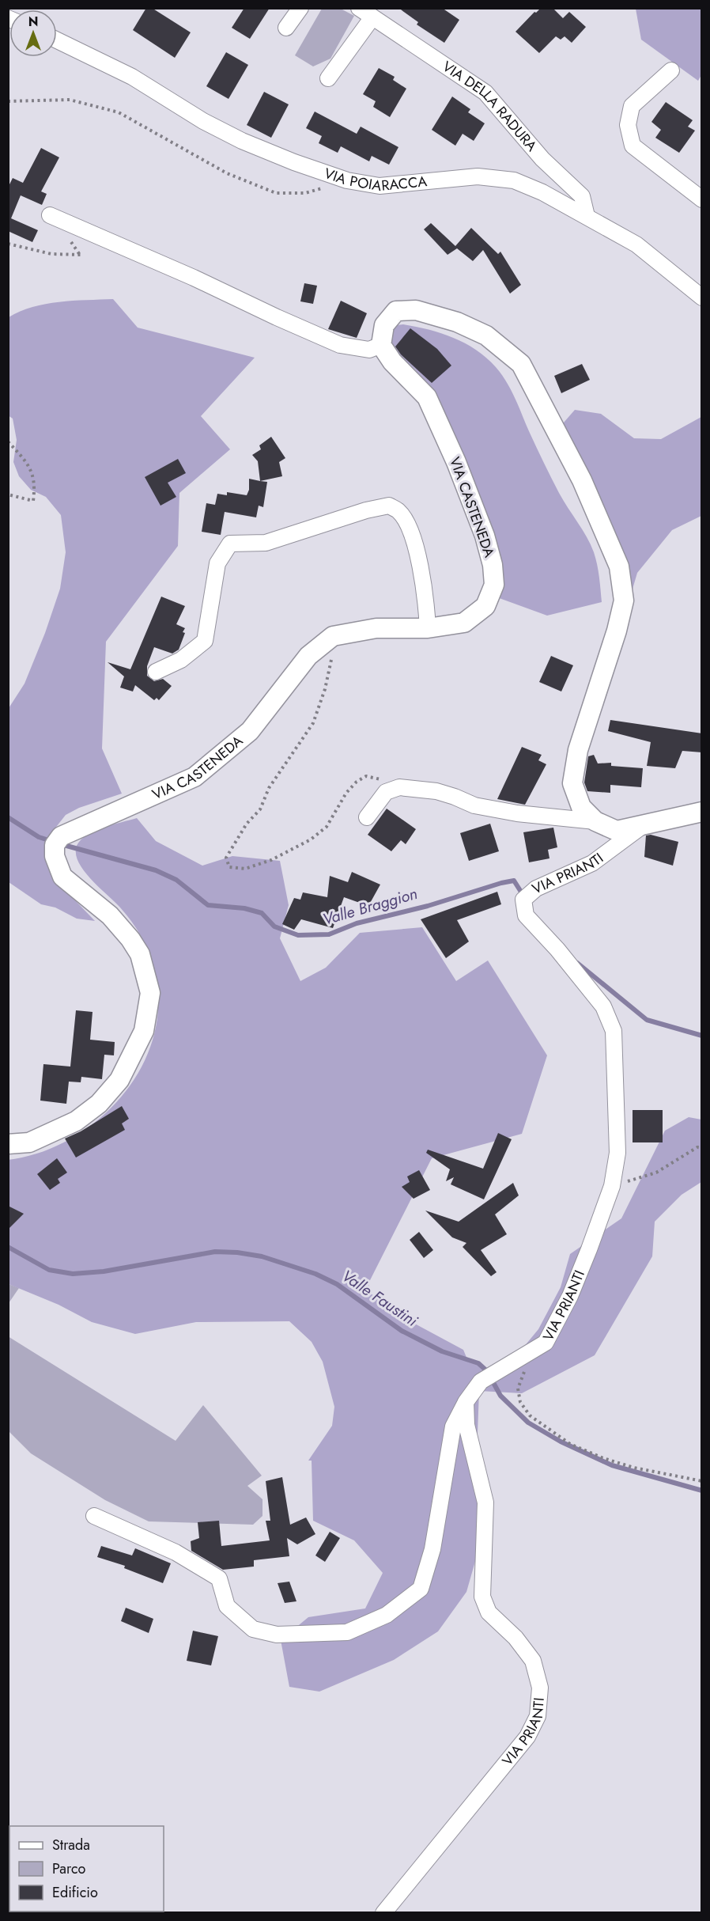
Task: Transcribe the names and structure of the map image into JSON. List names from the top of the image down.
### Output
{
  "streets": {
    "street": [
      "VIA DELLA RADURA",
      "VIA POIARACCA",
      "VIA CASTENEDA",
      "VIA PRIANTI"
    ]
  },
  "crossings": [
    ["VIA DELLA RADURA", "VIA POIARACCA"]
  ],
  "water": ["Valle Braggion", "Valle Faustini"],
  "legend": ["Strada", "Parco", "Edificio"],
  "north": "top"
}
